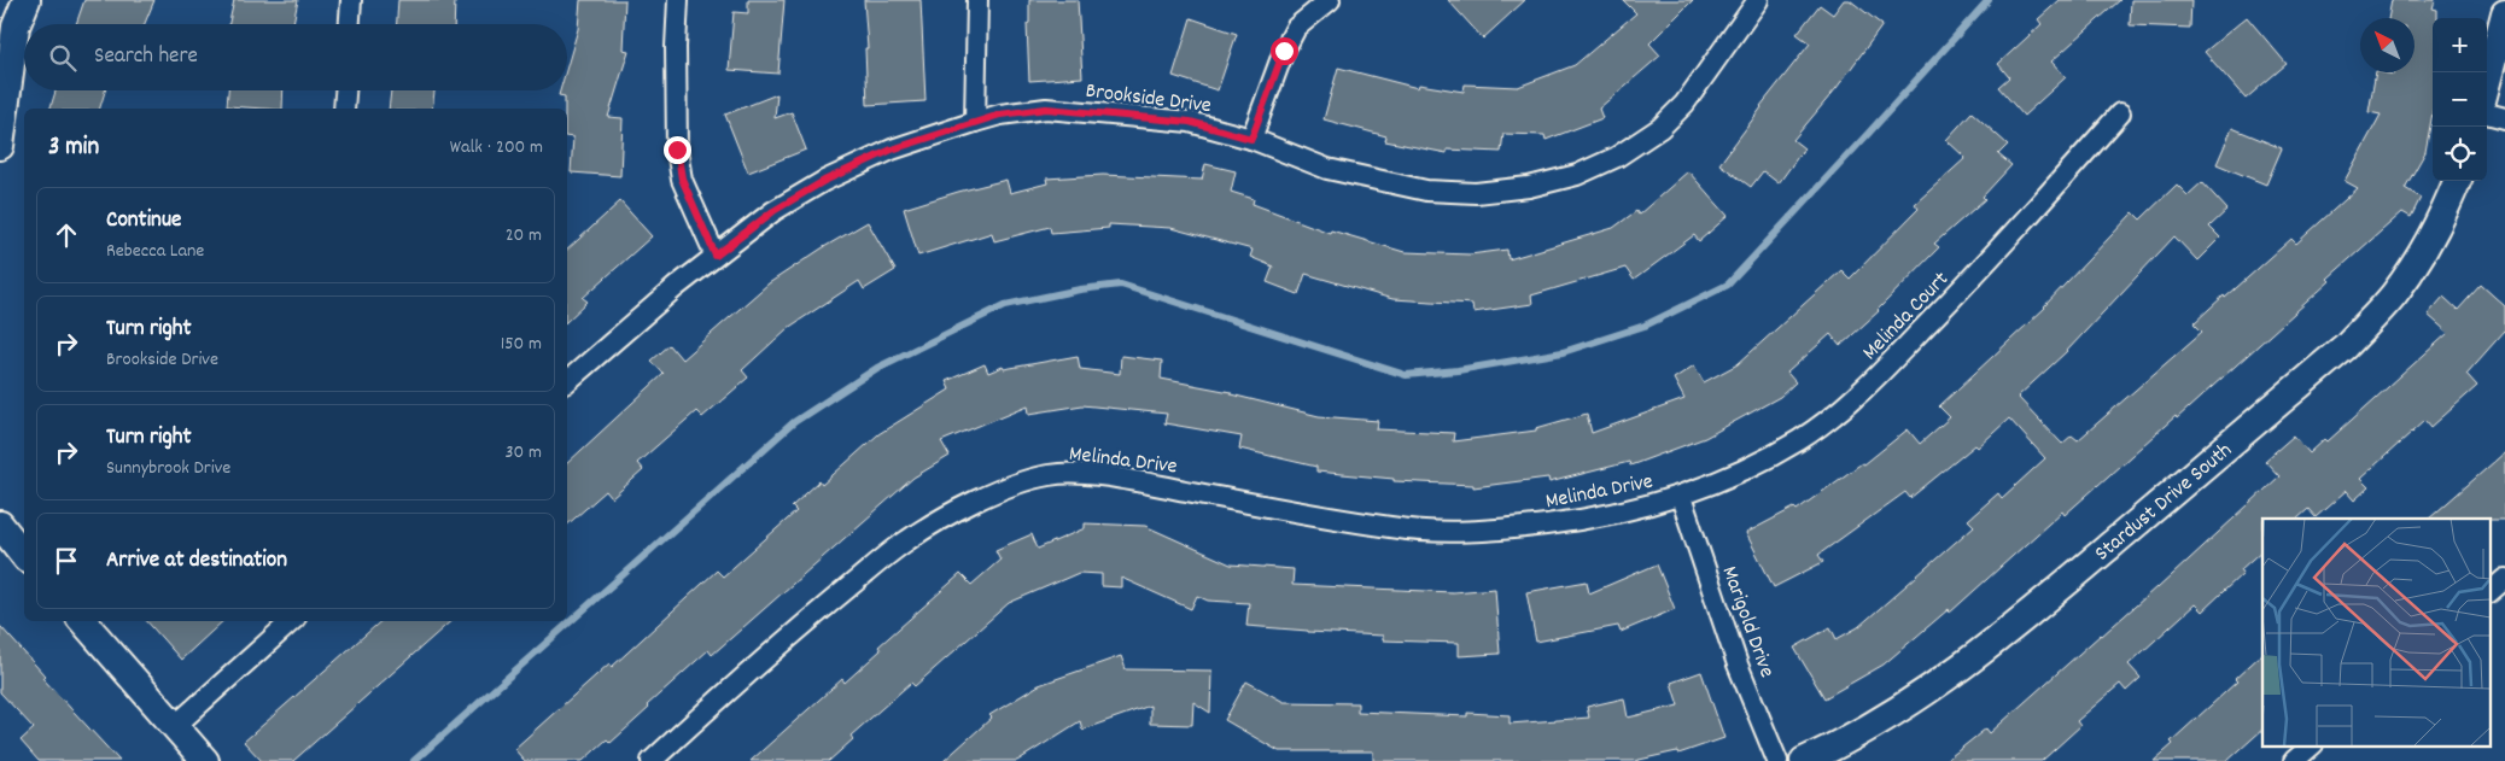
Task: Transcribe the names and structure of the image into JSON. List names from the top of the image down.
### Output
{
  "streets": {
    "street": [
      "Brookside Drive",
      "Melinda Court",
      "Melinda Drive",
      "Stardust Drive South",
      "Marigold Drive"
    ]
  },
  "crossings": [
    ["Melinda Court", "Melinda Drive"],
    ["Melinda Court", "Marigold Drive"],
    ["Melinda Drive", "Marigold Drive"]
  ],
  "north": "top left",
  "page": {
    "map_buttons": ["+", "−"],
    "search": "Search here",
    "heading": ["3 min", "Walk · 200 m"],
    "list": [
      ["Continue", "Rebecca Lane", "20 m"],
      ["Turn right", "Brookside Drive", "150 m"],
      ["Turn right", "Sunnybrook Drive", "30 m"],
      "Arrive at destination"
    ]
  }
}
